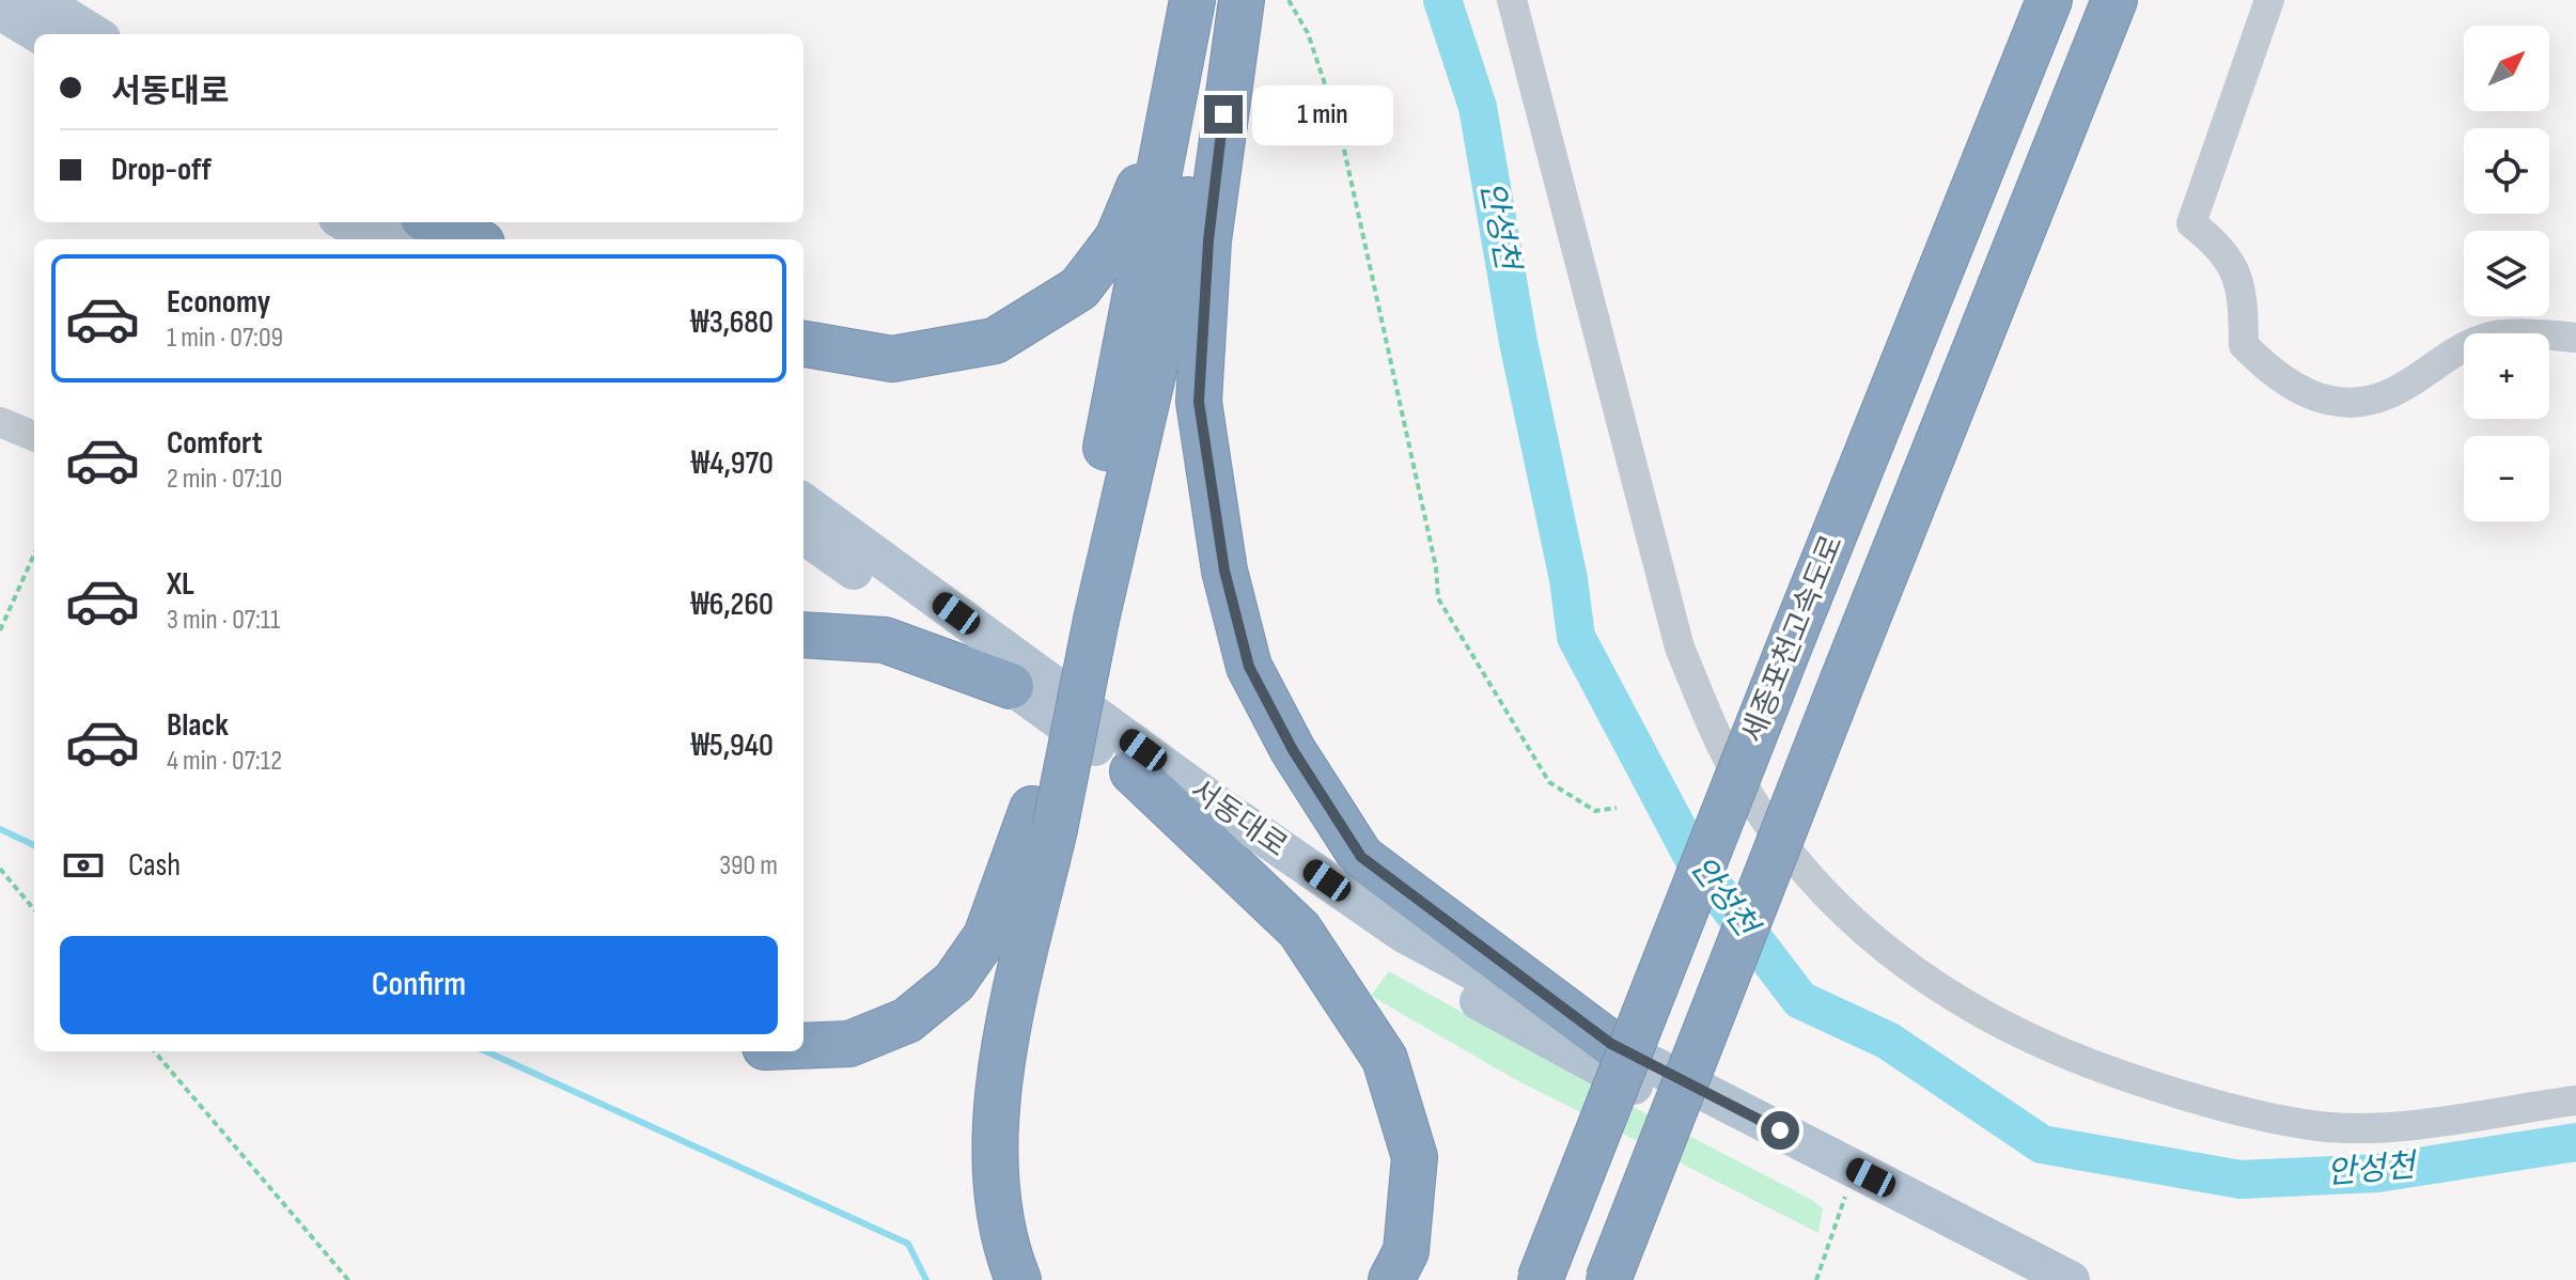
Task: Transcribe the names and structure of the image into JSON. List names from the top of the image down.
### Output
{
  "streets": {
    "highway": ["세종포천고속도로"],
    "main road": ["서동대로"]
  },
  "water": ["안성천"],
  "north": "top right",
  "page": {
    "map_buttons": ["+", "−"],
    "banner": ["서동대로", "Drop-off"],
    "bubble": "1 min",
    "list": [
      {
        "name": "Economy",
        "note": "1 min · 07:09",
        "value": "₩3,680"
      },
      {
        "name": "Comfort",
        "note": "2 min · 07:10",
        "value": "₩4,970"
      },
      {
        "name": "XL",
        "note": "3 min · 07:11",
        "value": "₩6,260"
      },
      {
        "name": "Black",
        "note": "4 min · 07:12",
        "value": "₩5,940"
      }
    ],
    "pay": ["Cash", "390 m"],
    "buttons": "Confirm"
  }
}
